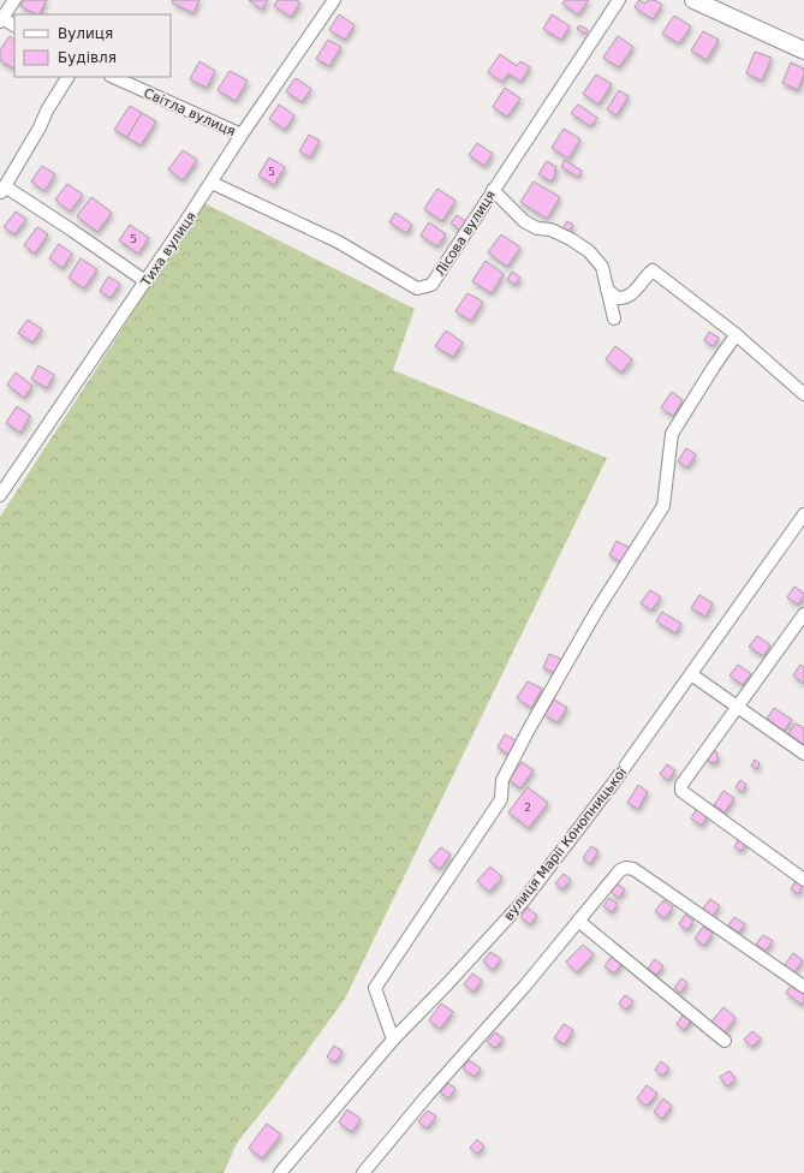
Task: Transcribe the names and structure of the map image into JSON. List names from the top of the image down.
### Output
{
  "streets": {
    "street": [
      "Світла вулиця",
      "Лісова вулиця",
      "Тиха вулиця",
      "вулиця Марії Конопницької"
    ]
  },
  "crossings": [
    ["Світла вулиця", "Тиха вулиця"],
    ["Лісова вулиця", "Тиха вулиця"]
  ],
  "house_numbers": ["5", "5", "2"],
  "legend": ["Вулиця", "Будівля"]
}
